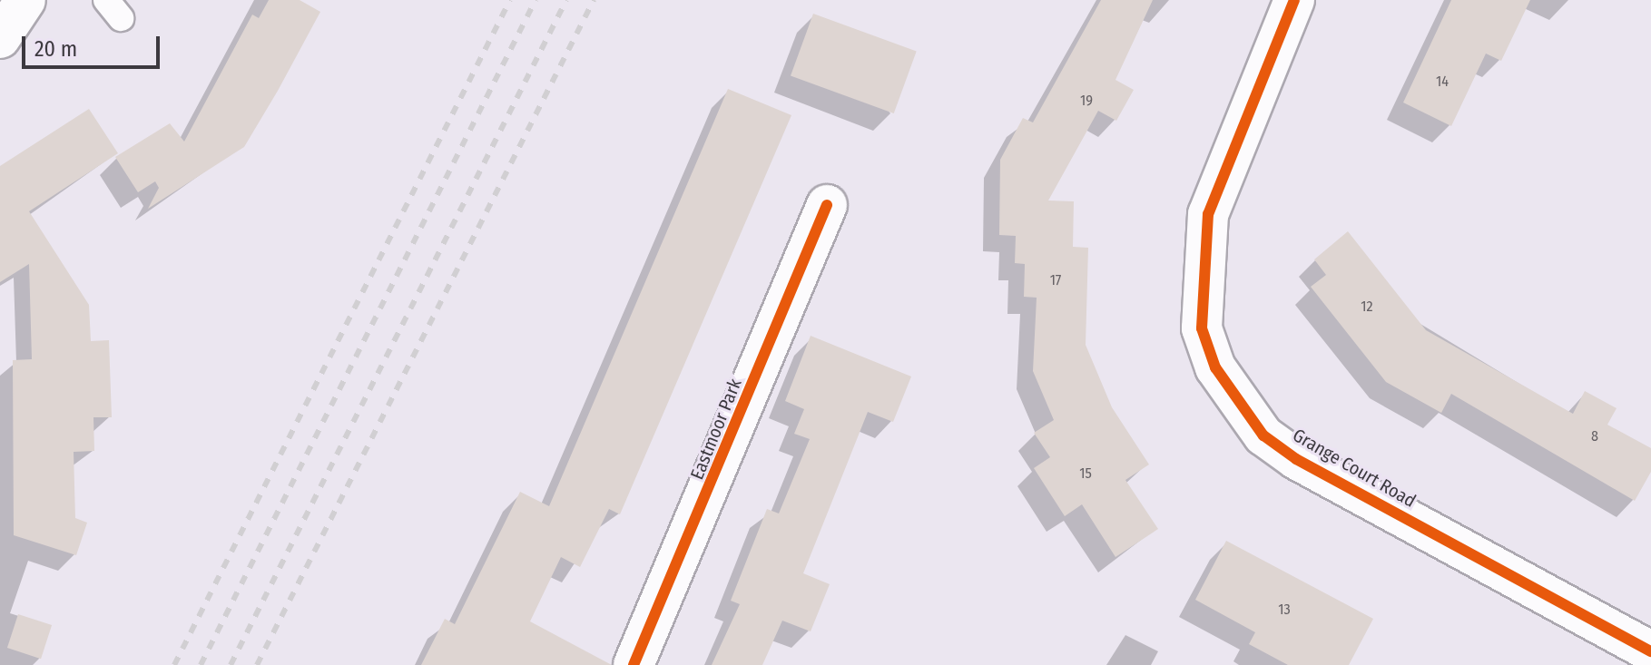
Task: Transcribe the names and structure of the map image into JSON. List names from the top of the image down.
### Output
{
  "streets": {
    "street": ["Eastmoor Park", "Grange Court Road"]
  },
  "house_numbers": [
    "14",
    "19",
    "17",
    "12",
    "8",
    "15",
    "13"
  ],
  "scale_bar": "20 m"
}
